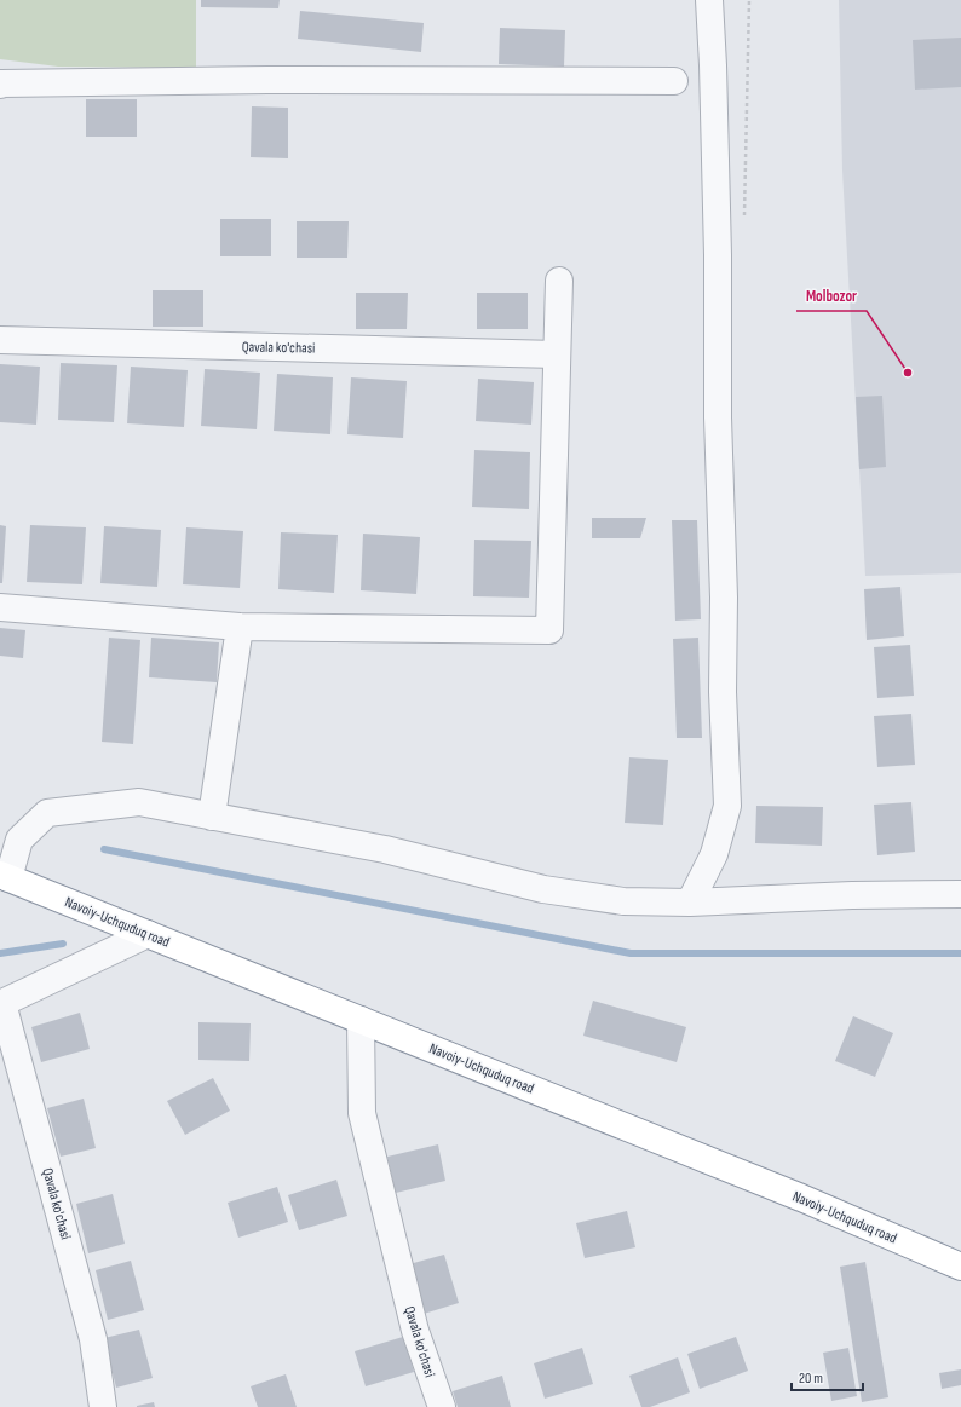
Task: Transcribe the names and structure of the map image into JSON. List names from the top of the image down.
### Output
{
  "streets": {
    "highway": ["Navoiy-Uchquduq road"],
    "street": ["Qavala ko'chasi"]
  },
  "crossings": [
    ["Qavala ko'chasi", "Navoiy-Uchquduq road"]
  ],
  "places": ["Molbozor"],
  "scale_bar": "20 m"
}
